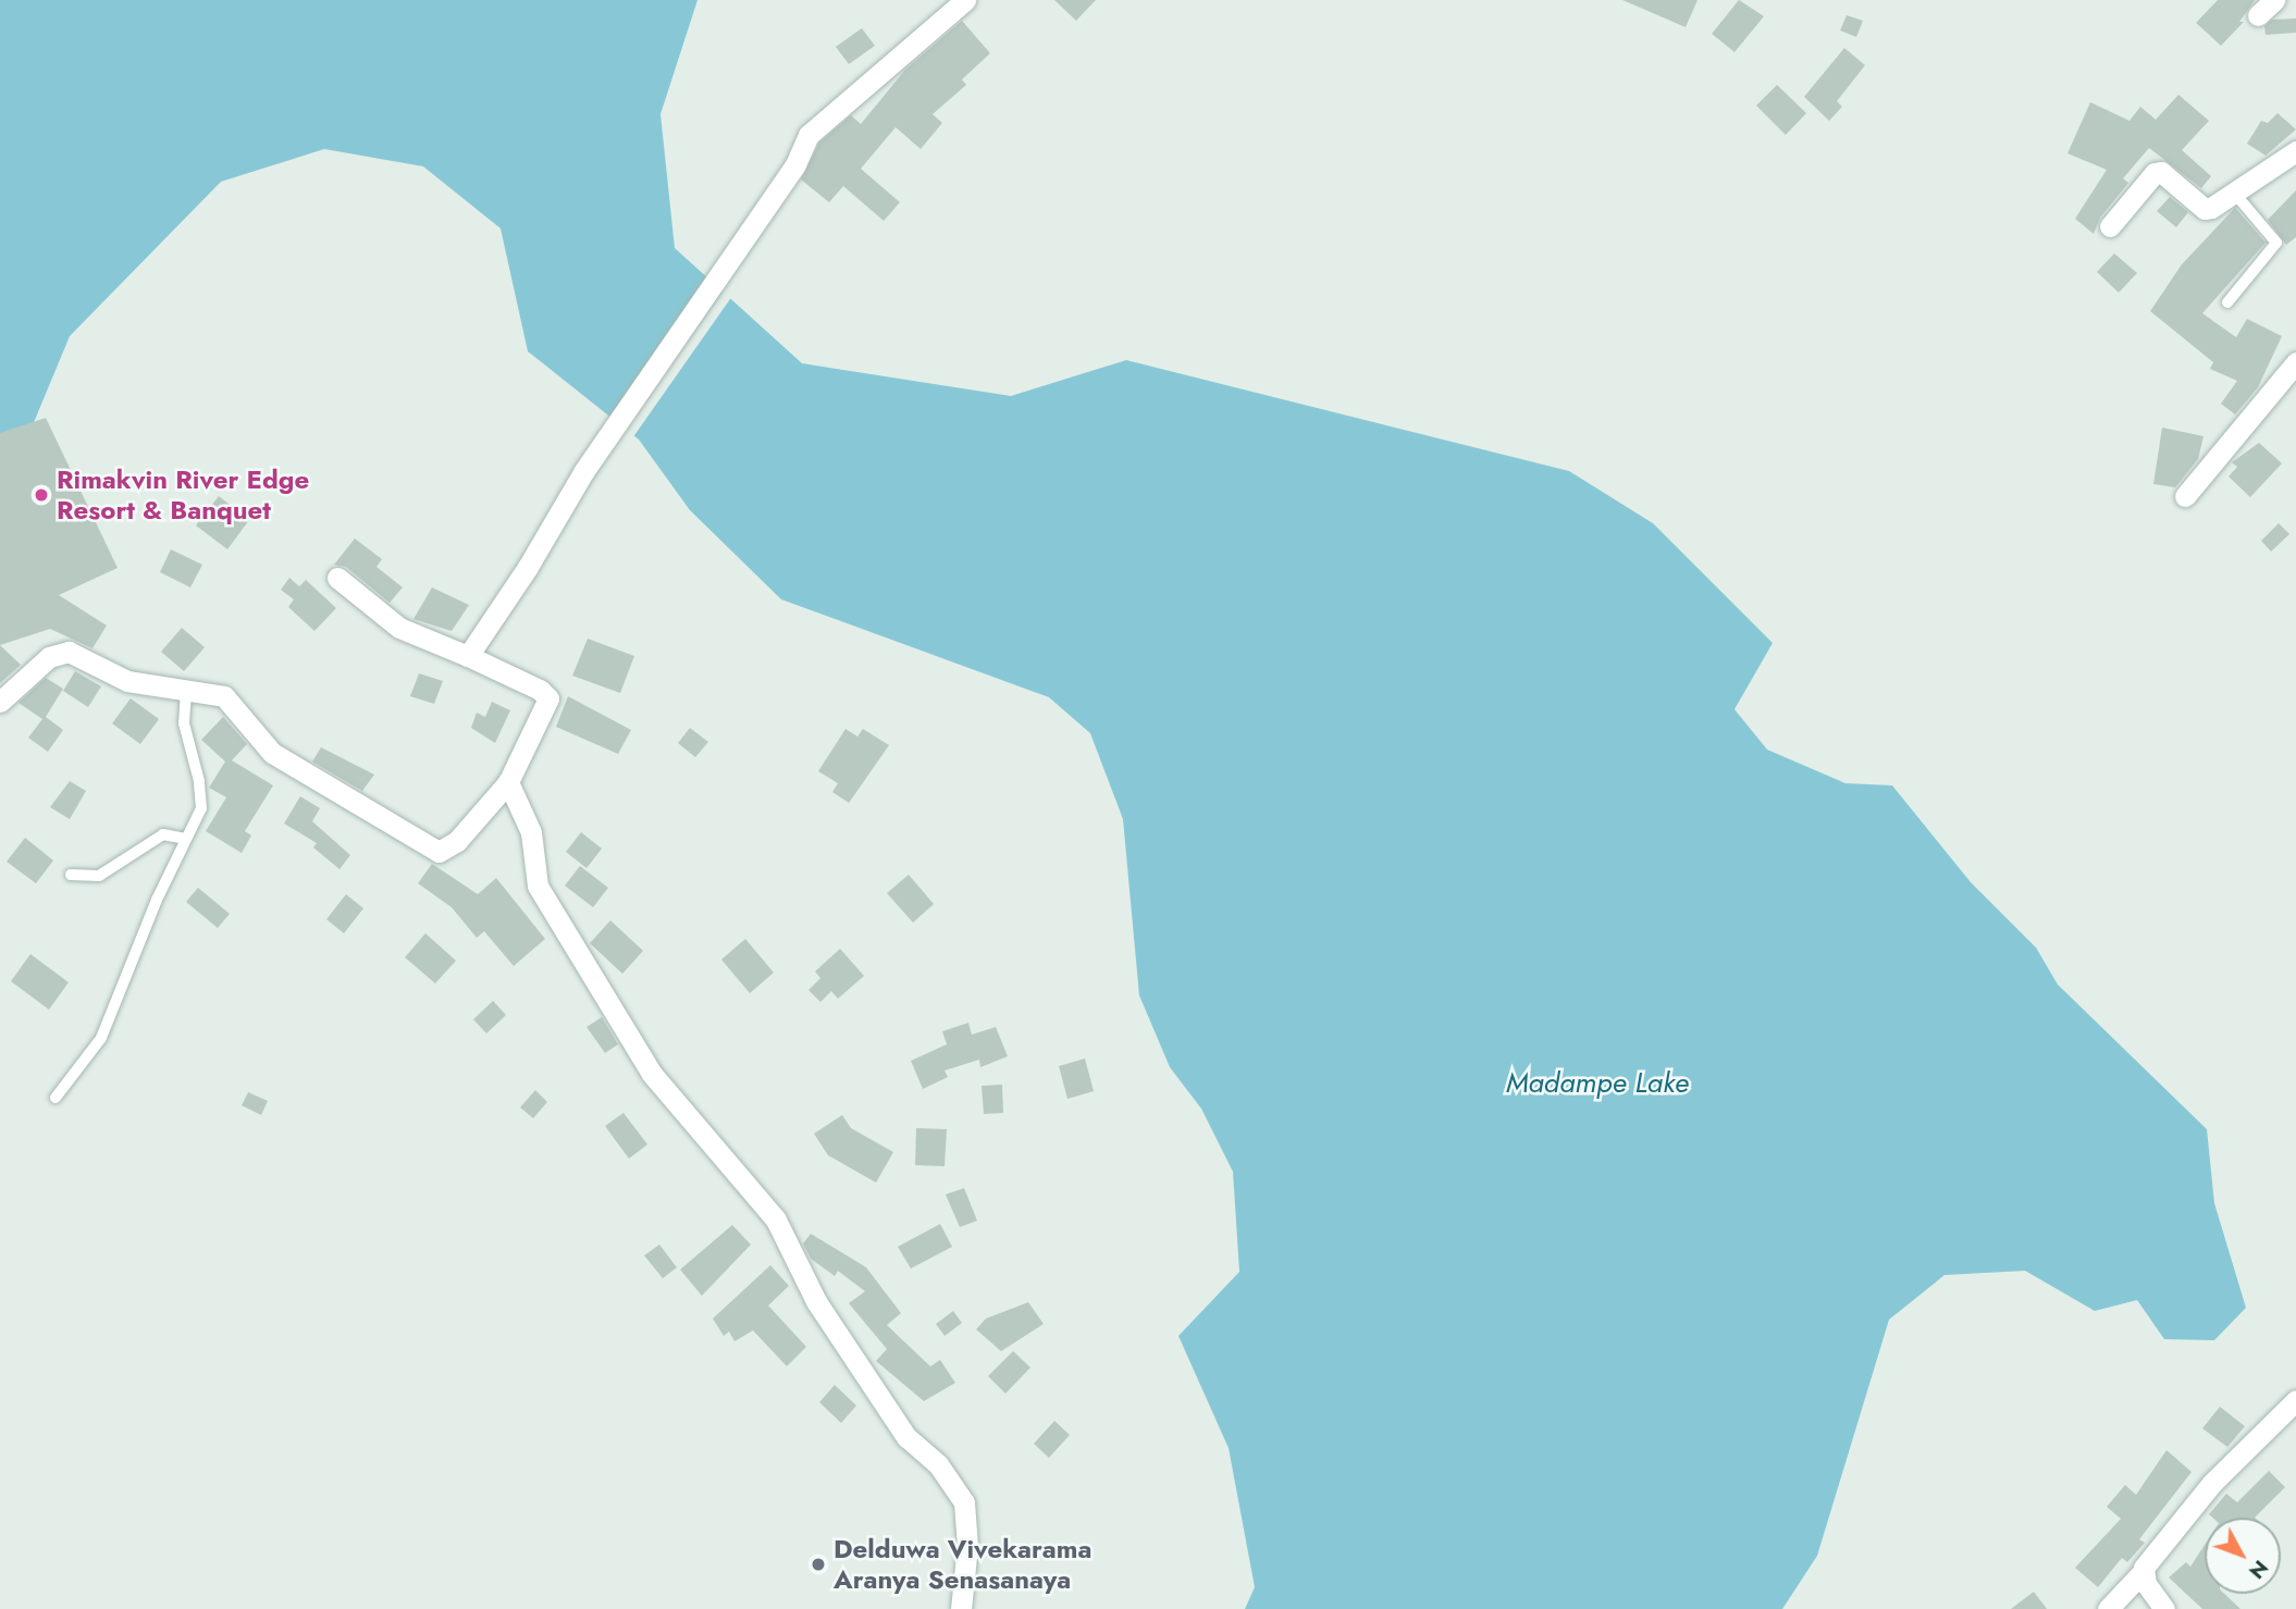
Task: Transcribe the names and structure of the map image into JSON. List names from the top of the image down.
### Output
{
  "water": ["Madampe Lake"],
  "places": ["Rimakvin River Edge Resort & Banquet", "Delduwa Vivekarama Aranya Senasanaya"],
  "north": "bottom right"
}
